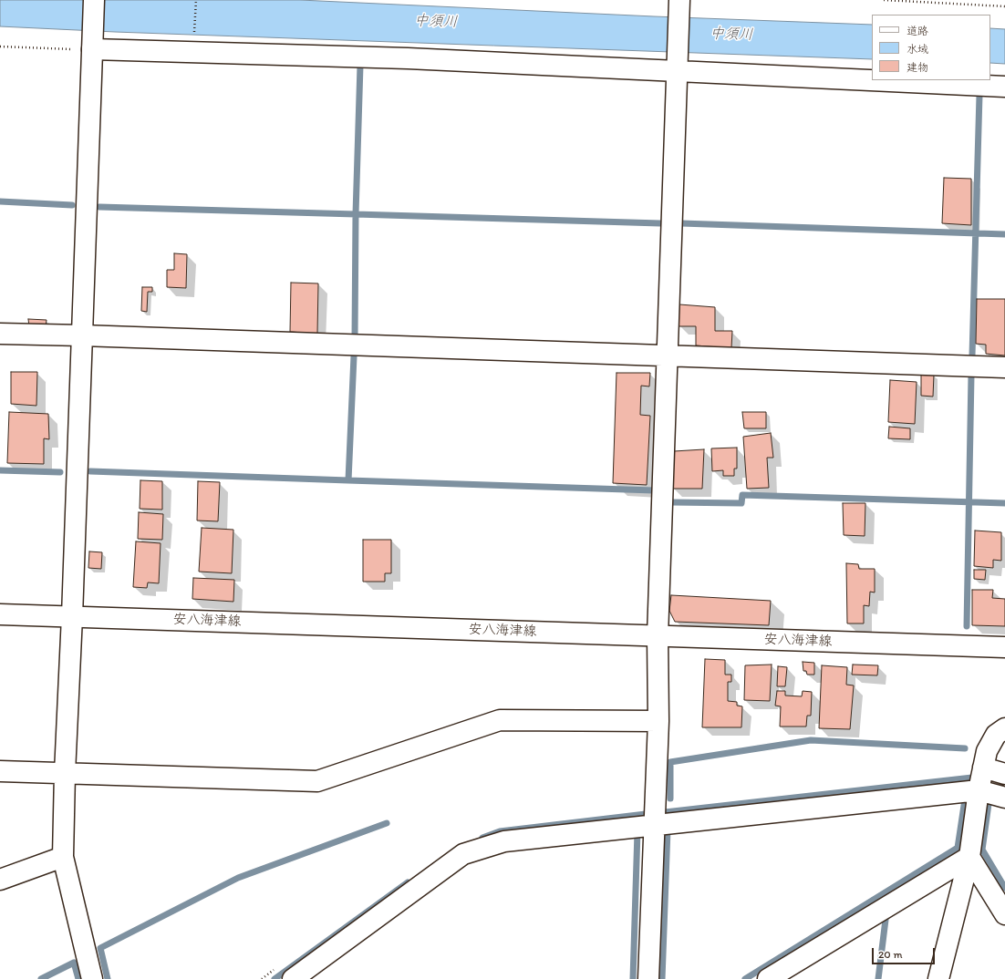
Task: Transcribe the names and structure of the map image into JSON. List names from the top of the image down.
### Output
{
  "streets": {
    "street": ["安八海津線"]
  },
  "water": ["中須川"],
  "legend": ["道路", "水域", "建物"],
  "scale_bar": "20 m"
}
